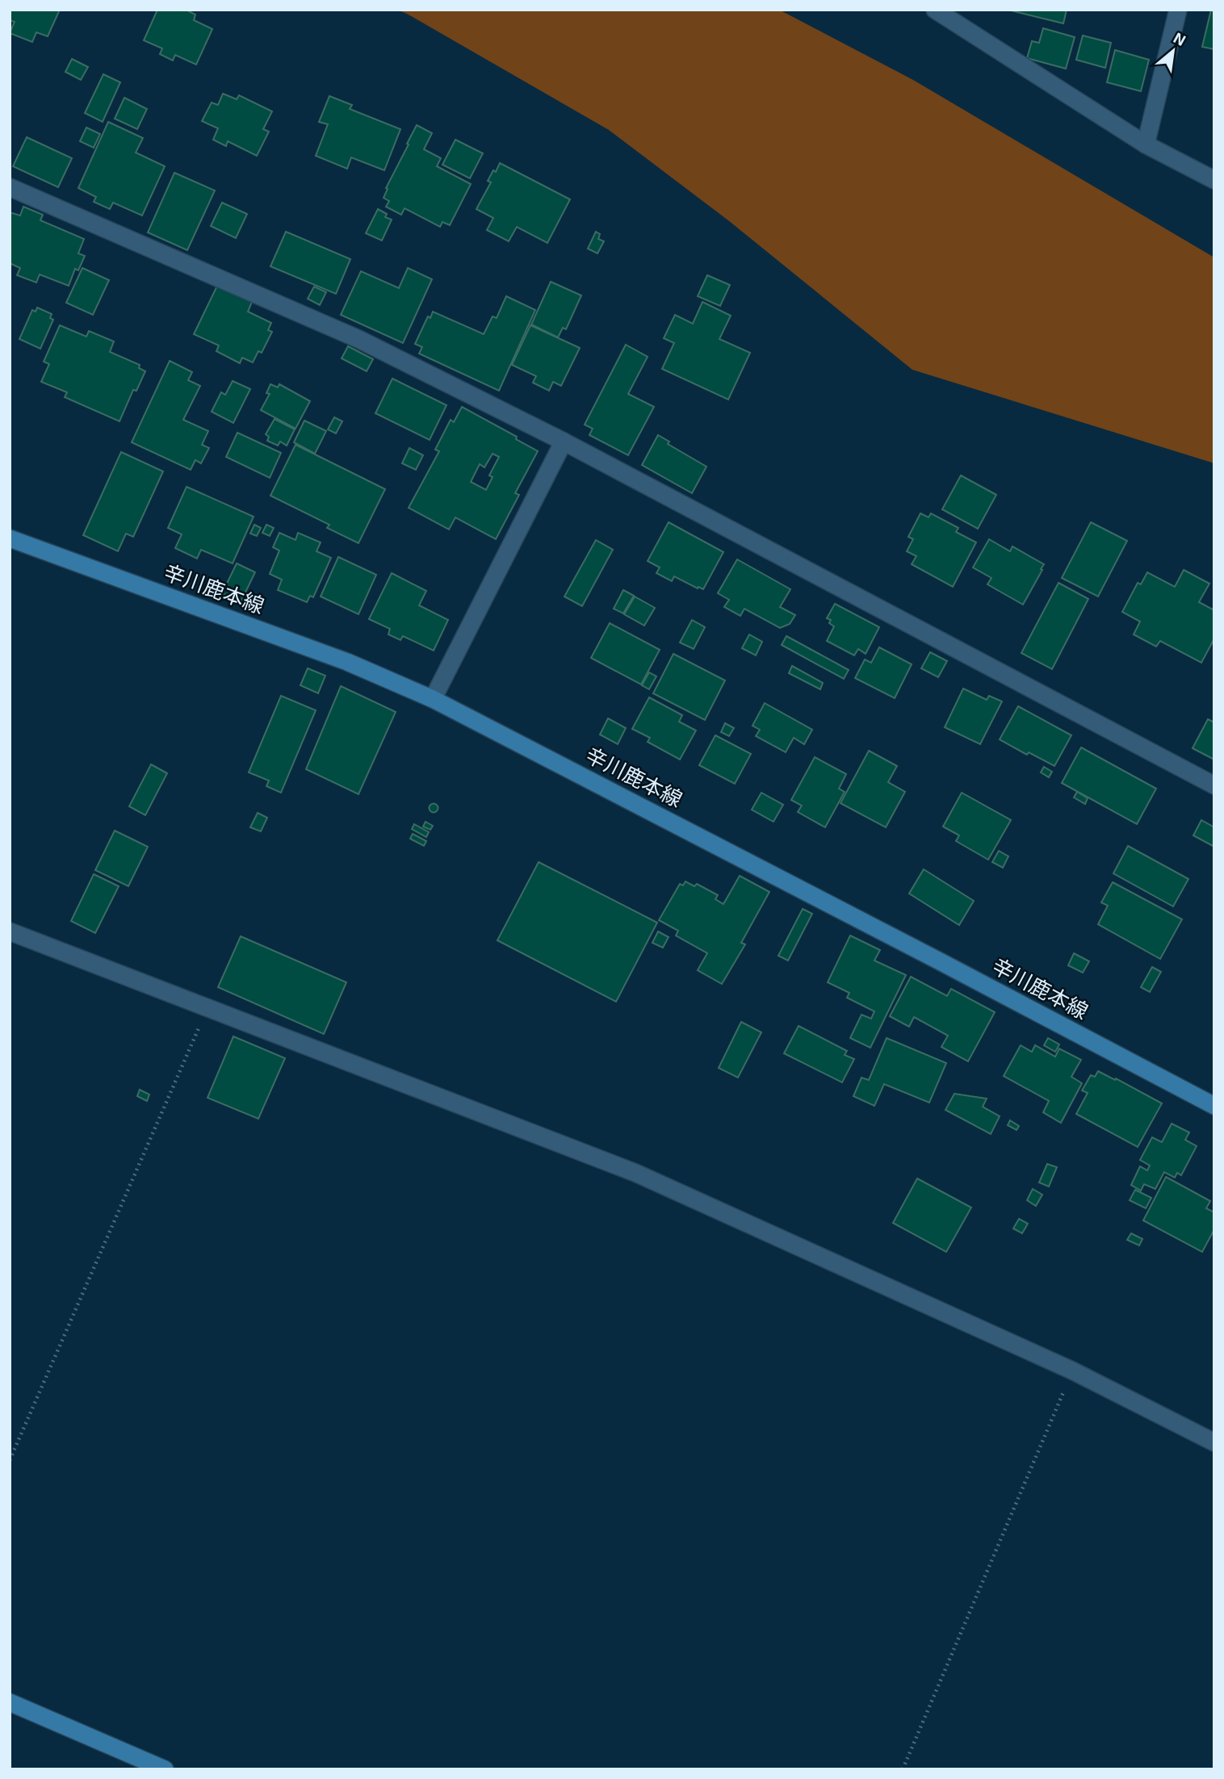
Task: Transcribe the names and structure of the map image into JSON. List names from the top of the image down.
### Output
{
  "streets": {
    "main road": ["辛川鹿本線"]
  },
  "north": "top right"
}
